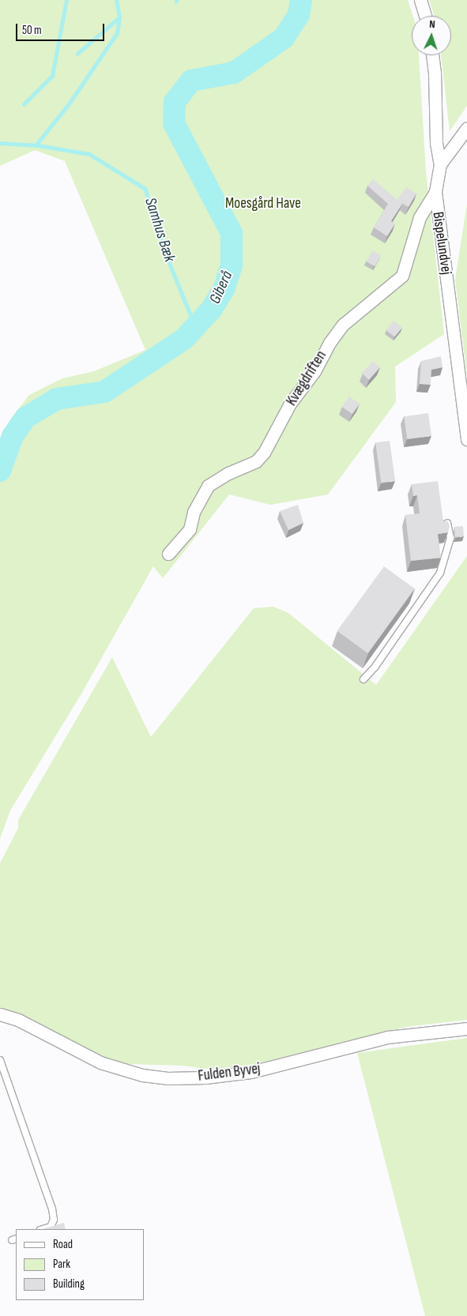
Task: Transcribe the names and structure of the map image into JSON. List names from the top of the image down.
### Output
{
  "streets": {
    "street": ["Bispelundvej", "Kvægdriften", "Fulden Byvej"]
  },
  "crossings": [
    ["Bispelundvej", "Kvægdriften"]
  ],
  "water": ["Samhus Bæk", "Giberå"],
  "parks": ["Moesgård Have"],
  "legend": ["Road", "Park", "Building"],
  "scale_bar": "50 m",
  "north": "top"
}
